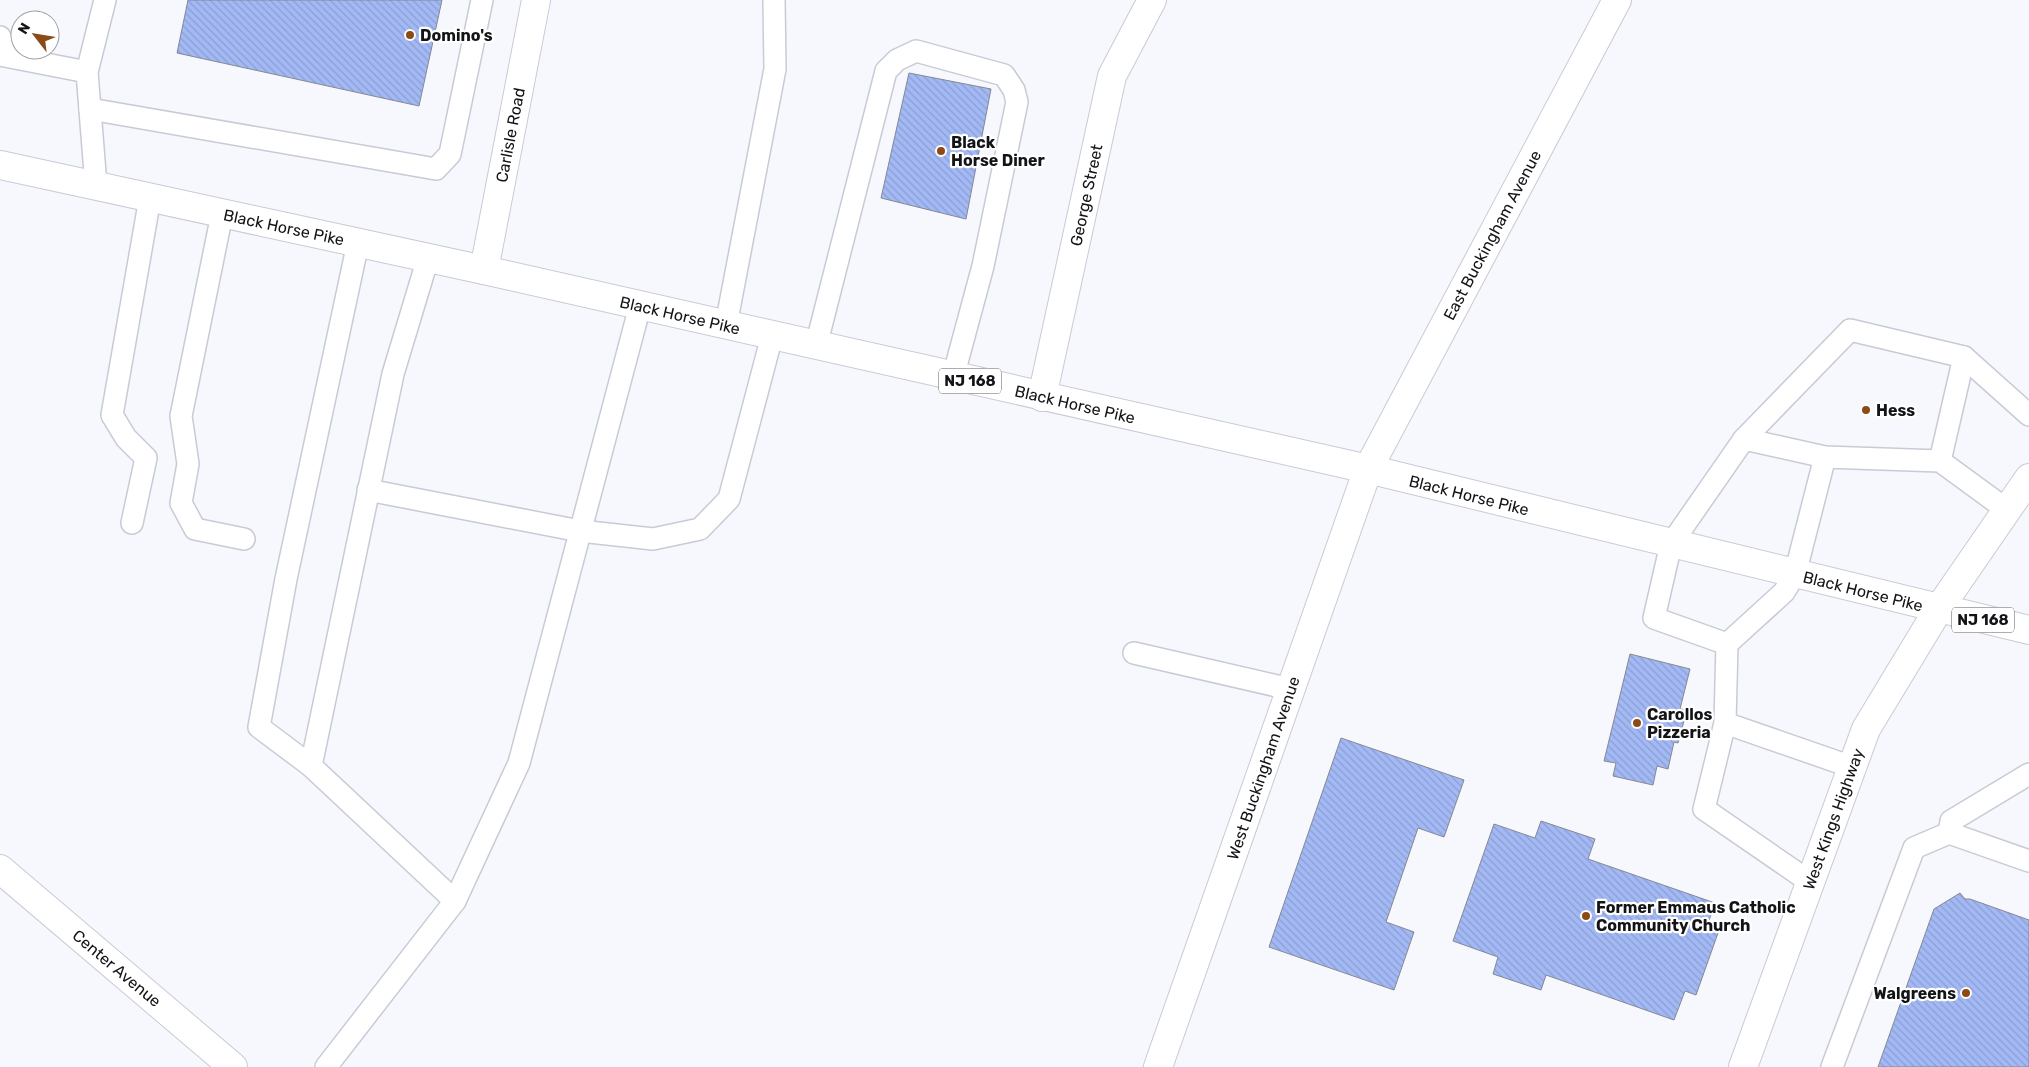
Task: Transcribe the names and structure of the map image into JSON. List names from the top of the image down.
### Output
{
  "streets": {
    "main road": [
      "Carlisle Road",
      "George Street",
      "Black Horse Pike",
      "East Buckingham Avenue",
      "NJ 168",
      "West Buckingham Avenue",
      "West Kings Highway",
      "Center Avenue"
    ]
  },
  "crossings": [
    ["Carlisle Road", "Black Horse Pike"],
    ["George Street", "Black Horse Pike"],
    ["Black Horse Pike", "East Buckingham Avenue"],
    ["Black Horse Pike", "West Buckingham Avenue"],
    ["Black Horse Pike", "West Kings Highway"],
    ["East Buckingham Avenue", "West Buckingham Avenue"]
  ],
  "places": [
    "Domino's",
    "Black Horse Diner",
    "Hess",
    "Carollos Pizzeria",
    "Former Emmaus Catholic Community Church",
    "Walgreens"
  ],
  "north": "top left"
}
